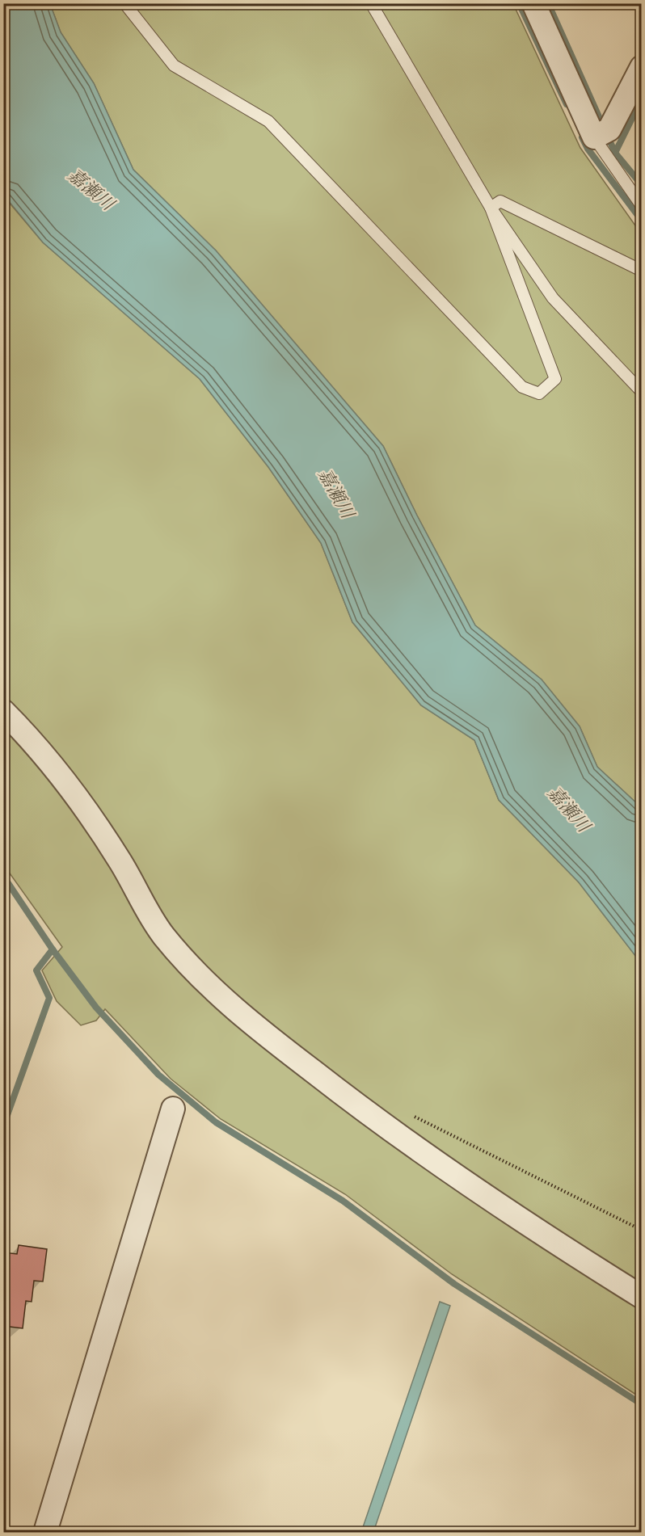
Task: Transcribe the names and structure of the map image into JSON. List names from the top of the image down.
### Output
{
  "water": ["嘉瀬川"]
}
